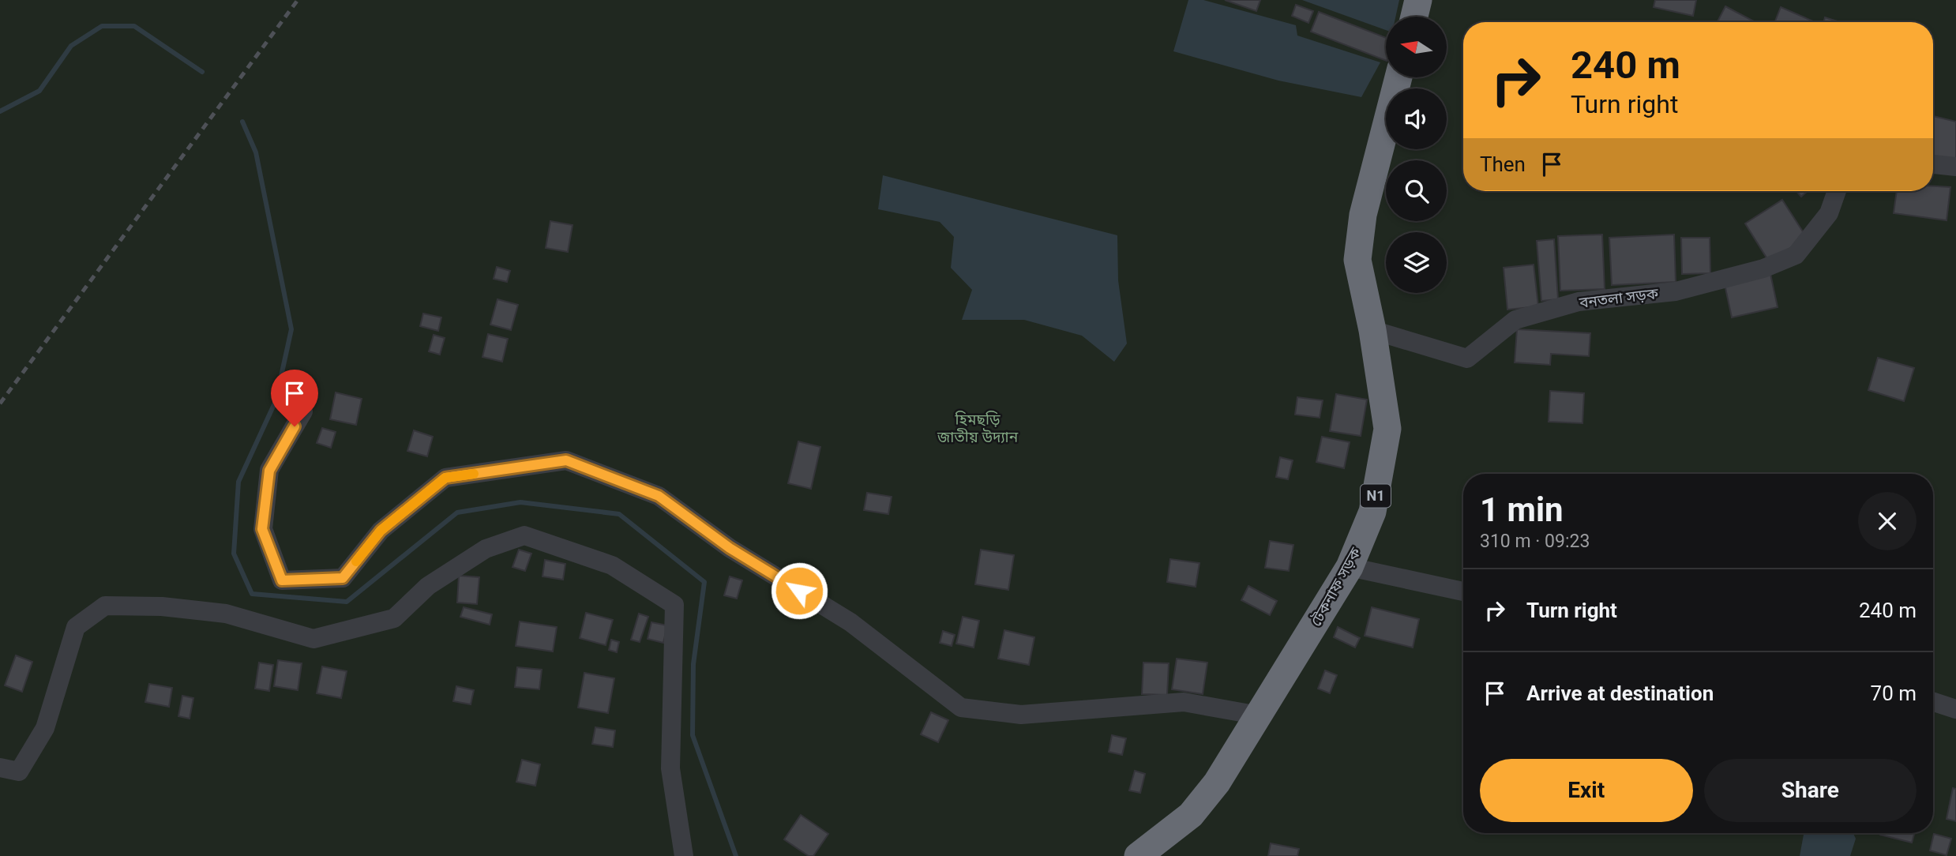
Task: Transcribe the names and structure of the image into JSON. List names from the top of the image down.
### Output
{
  "streets": {
    "highway": ["N1", "টেকনাফ সড়ক"],
    "street": ["বনতলা সড়ক"]
  },
  "crossings": [
    ["বনতলা সড়ক", "টেকনাফ সড়ক"]
  ],
  "parks": ["হিমছড়ি জাতীয় উদ্যান"],
  "north": "left",
  "page": {
    "turn": ["240 m", "Turn right"],
    "then": "Then",
    "heading": ["1 min", "310 m · 09:23"],
    "list": [
      {
        "name": "Turn right",
        "value": "240 m"
      },
      {
        "name": "Arrive at destination",
        "value": "70 m"
      }
    ],
    "buttons": ["Exit", "Share"]
  }
}
